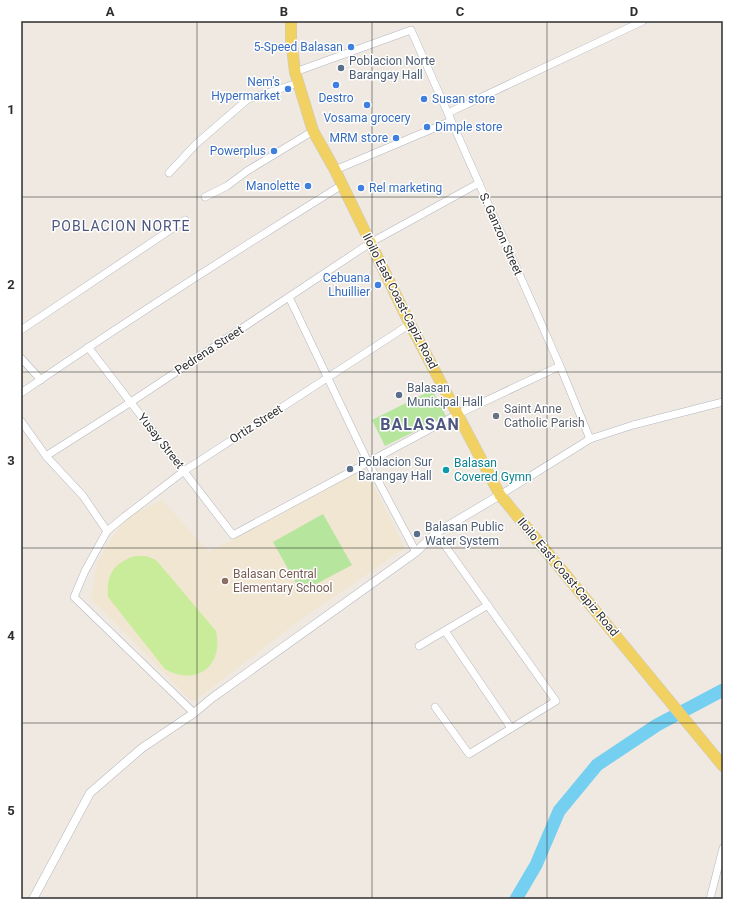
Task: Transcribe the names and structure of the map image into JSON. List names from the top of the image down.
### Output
{
  "streets": {
    "main road": ["Iloilo East Coast-Capiz Road"],
    "street": [
      "S. Ganzon Street",
      "Pedrena Street",
      "Ortiz Street",
      "Yusay Street"
    ]
  },
  "crossings": [
    ["S. Ganzon Street", "Iloilo East Coast-Capiz Road"],
    ["S. Ganzon Street", "Pedrena Street"],
    ["Iloilo East Coast-Capiz Road", "Pedrena Street"],
    ["Iloilo East Coast-Capiz Road", "Ortiz Street"],
    ["Pedrena Street", "Yusay Street"],
    ["Ortiz Street", "Yusay Street"]
  ],
  "districts": ["POBLACION NORTE", "BALASAN"],
  "places": [
    "5-Speed Balasan",
    "Poblacion Norte Barangay Hall",
    "Destro",
    "Nem's Hypermarket",
    "Susan store",
    "Vosama grocery",
    "Dimple store",
    "MRM store",
    "Powerplus",
    "Manolette",
    "Rel marketing",
    "Cebuana Lhuillier",
    "Balasan Municipal Hall",
    "Saint Anne Catholic Parish",
    "Poblacion Sur Barangay Hall",
    "Balasan Covered Gymn",
    "Balasan Public Water System",
    "Balasan Central Elementary School"
  ],
  "grid": {
    "columns": [
      "A",
      "B",
      "C",
      "D"
    ],
    "rows": [
      "1",
      "2",
      "3",
      "4",
      "5"
    ]
  }
}
